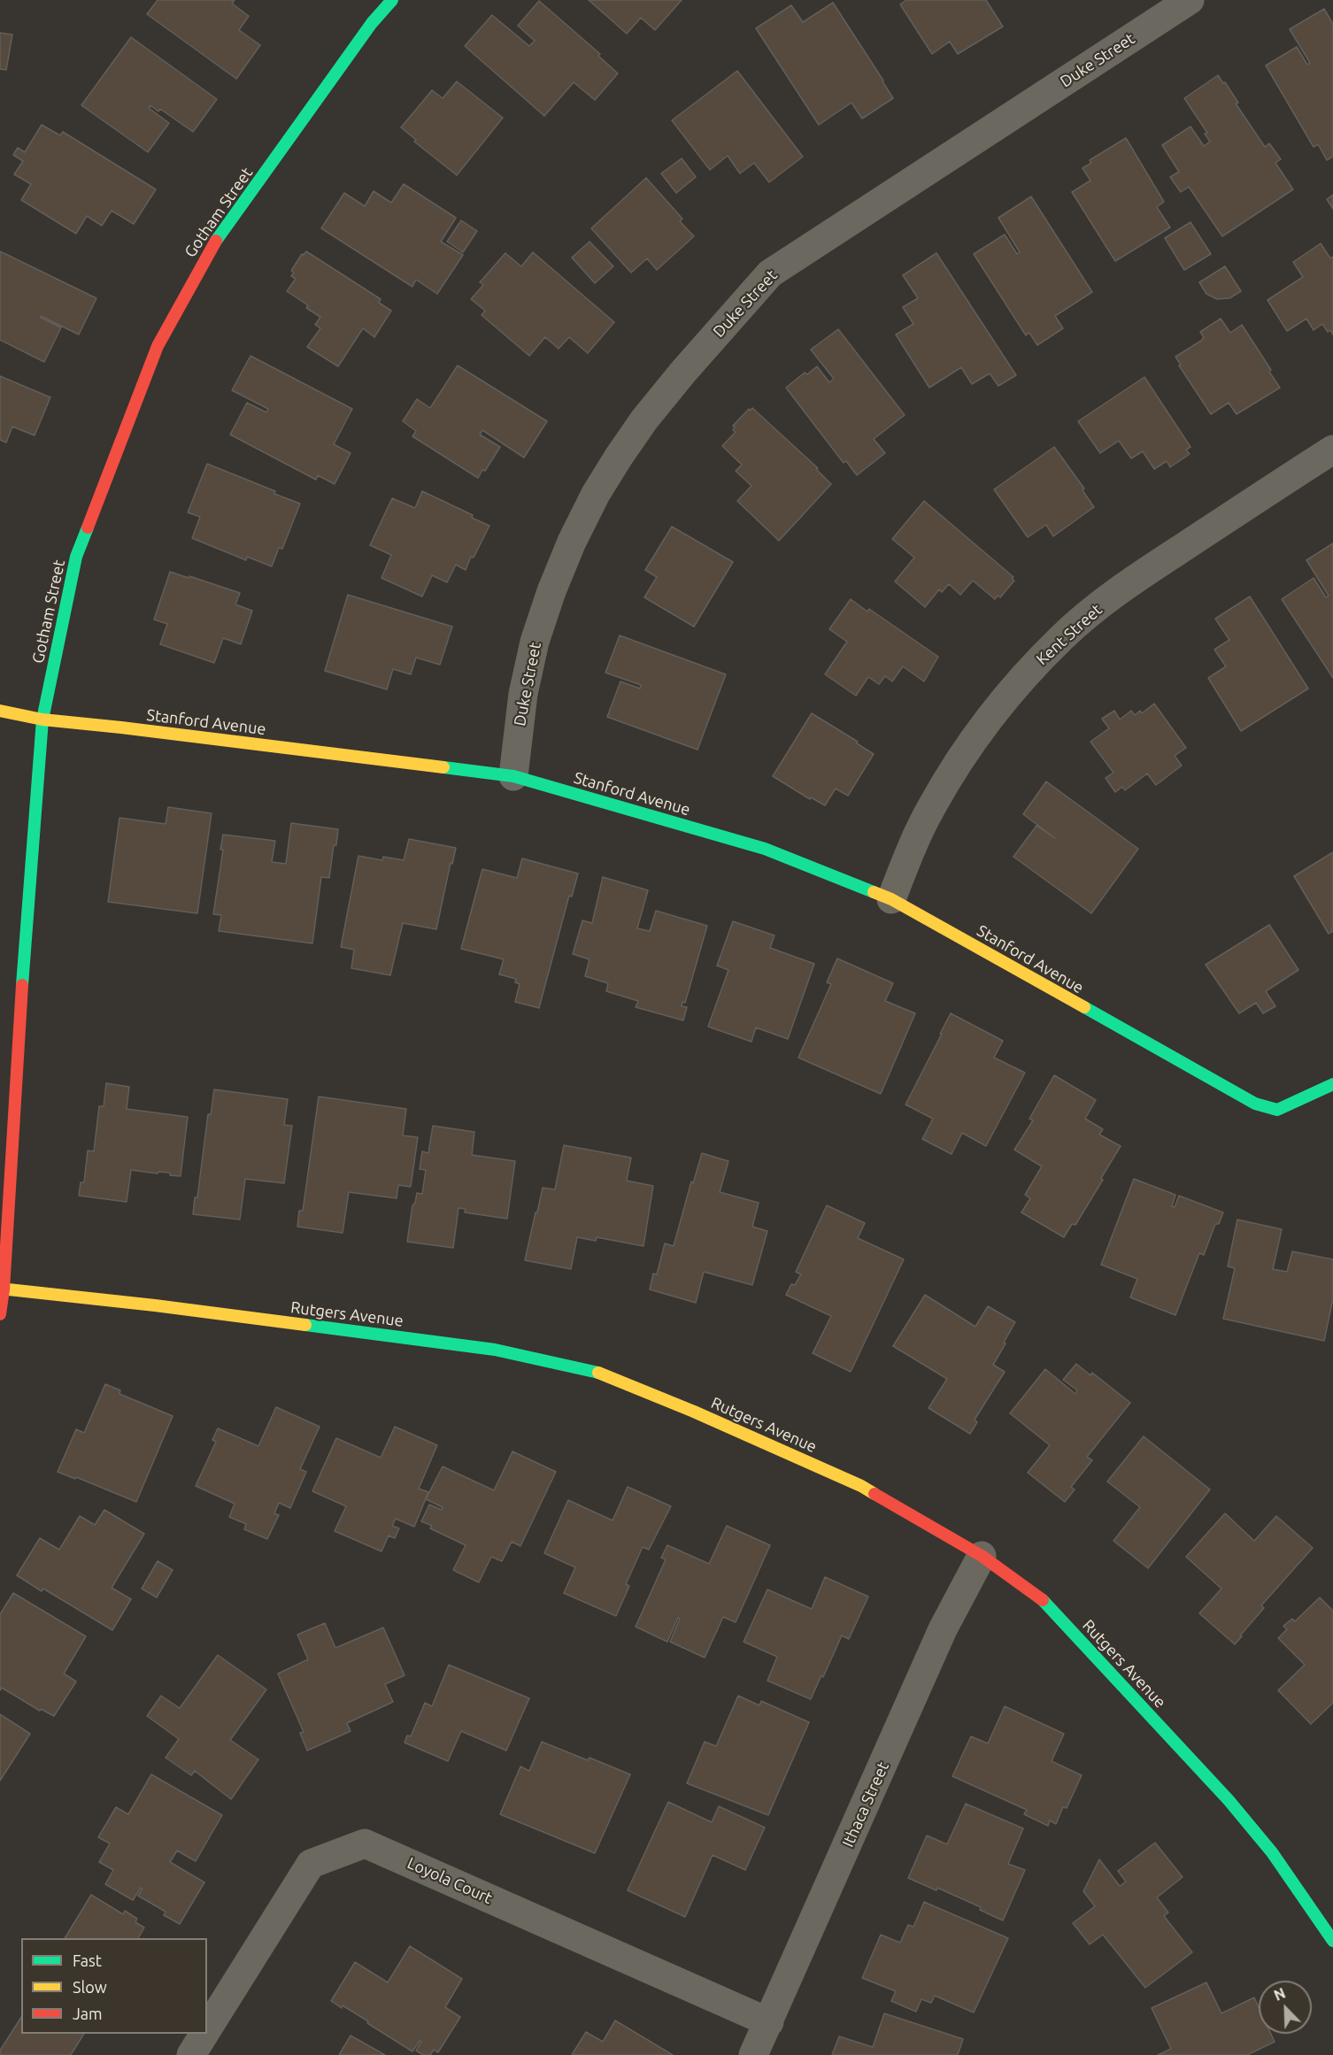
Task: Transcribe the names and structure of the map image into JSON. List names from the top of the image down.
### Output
{
  "streets": {
    "street": [
      "Duke Street",
      "Gotham Street",
      "Kent Street",
      "Stanford Avenue",
      "Rutgers Avenue",
      "Ithaca Street",
      "Loyola Court"
    ]
  },
  "crossings": [
    ["Duke Street", "Stanford Avenue"],
    ["Gotham Street", "Stanford Avenue"],
    ["Gotham Street", "Rutgers Avenue"],
    ["Kent Street", "Stanford Avenue"],
    ["Rutgers Avenue", "Ithaca Street"],
    ["Ithaca Street", "Loyola Court"]
  ],
  "legend": ["Fast", "Slow", "Jam"],
  "north": "top left"
}
